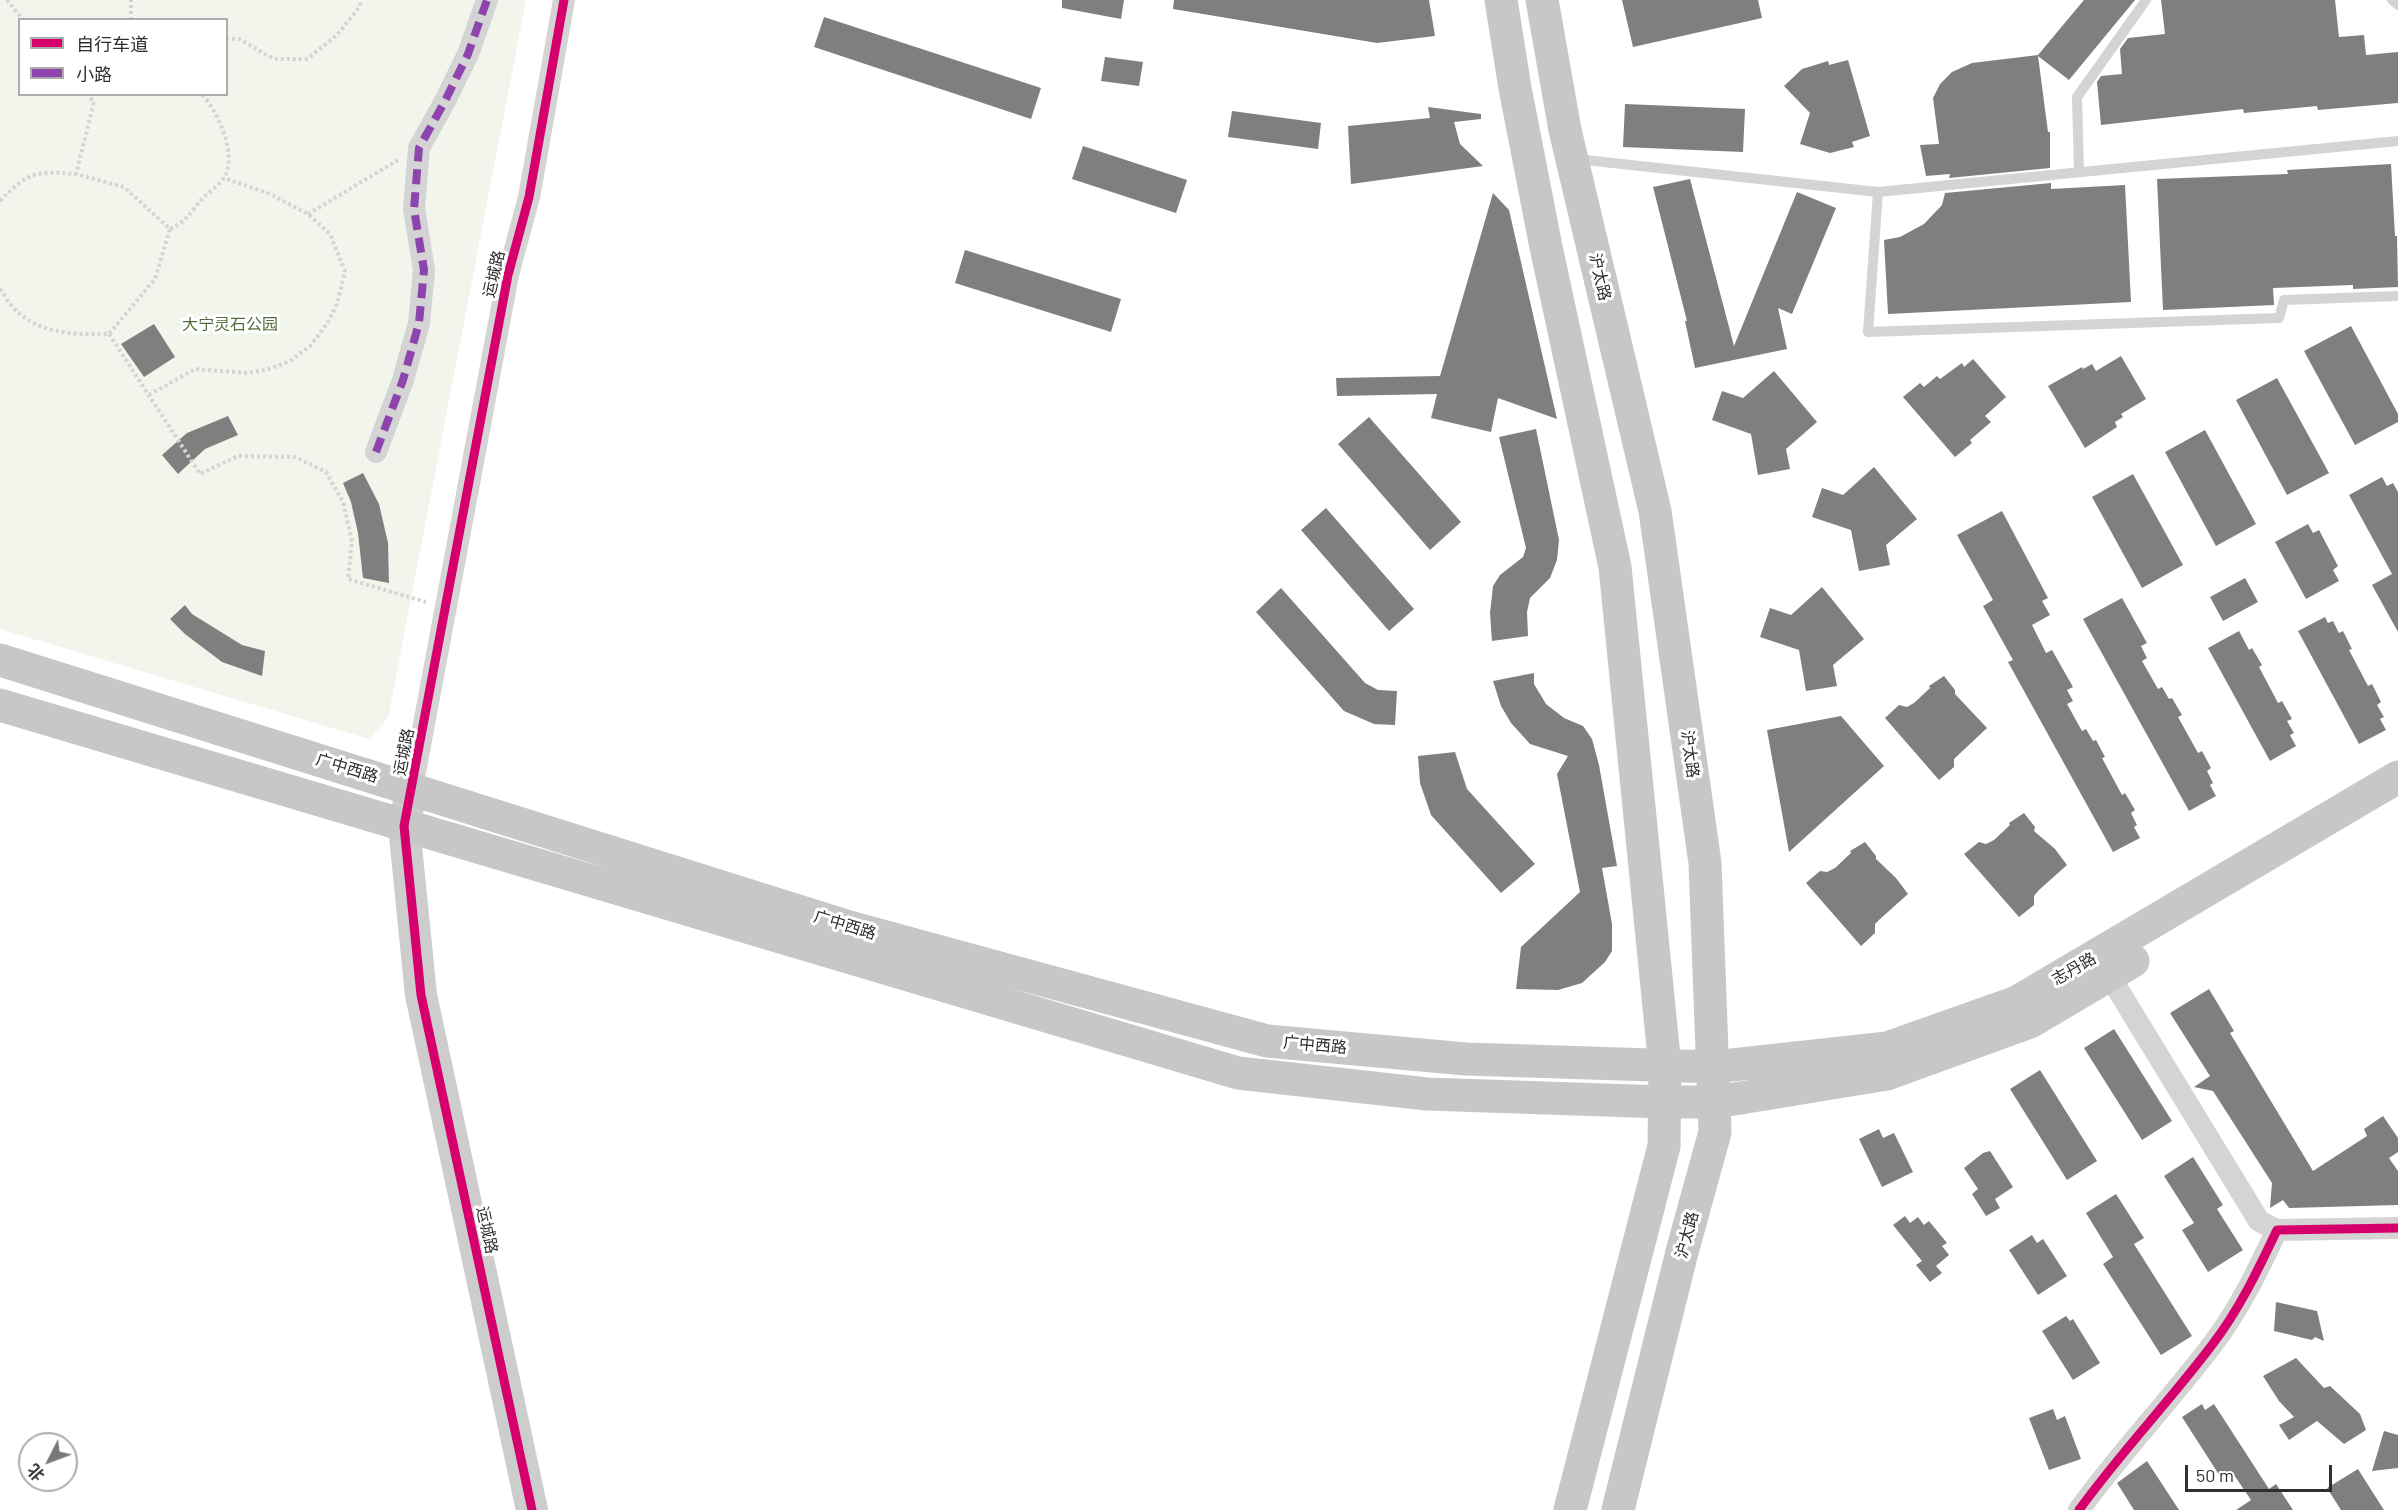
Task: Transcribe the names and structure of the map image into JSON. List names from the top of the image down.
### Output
{
  "streets": {
    "main road": ["沪太路", "广中西路", "志丹路"],
    "street": ["运城路"]
  },
  "crossings": [
    ["运城路", "广中西路"],
    ["沪太路", "广中西路"],
    ["沪太路", "志丹路"],
    ["广中西路", "志丹路"]
  ],
  "parks": ["大宁灵石公园"],
  "legend": ["自行车道", "小路"],
  "scale_bar": "50 m",
  "north": "bottom left"
}
